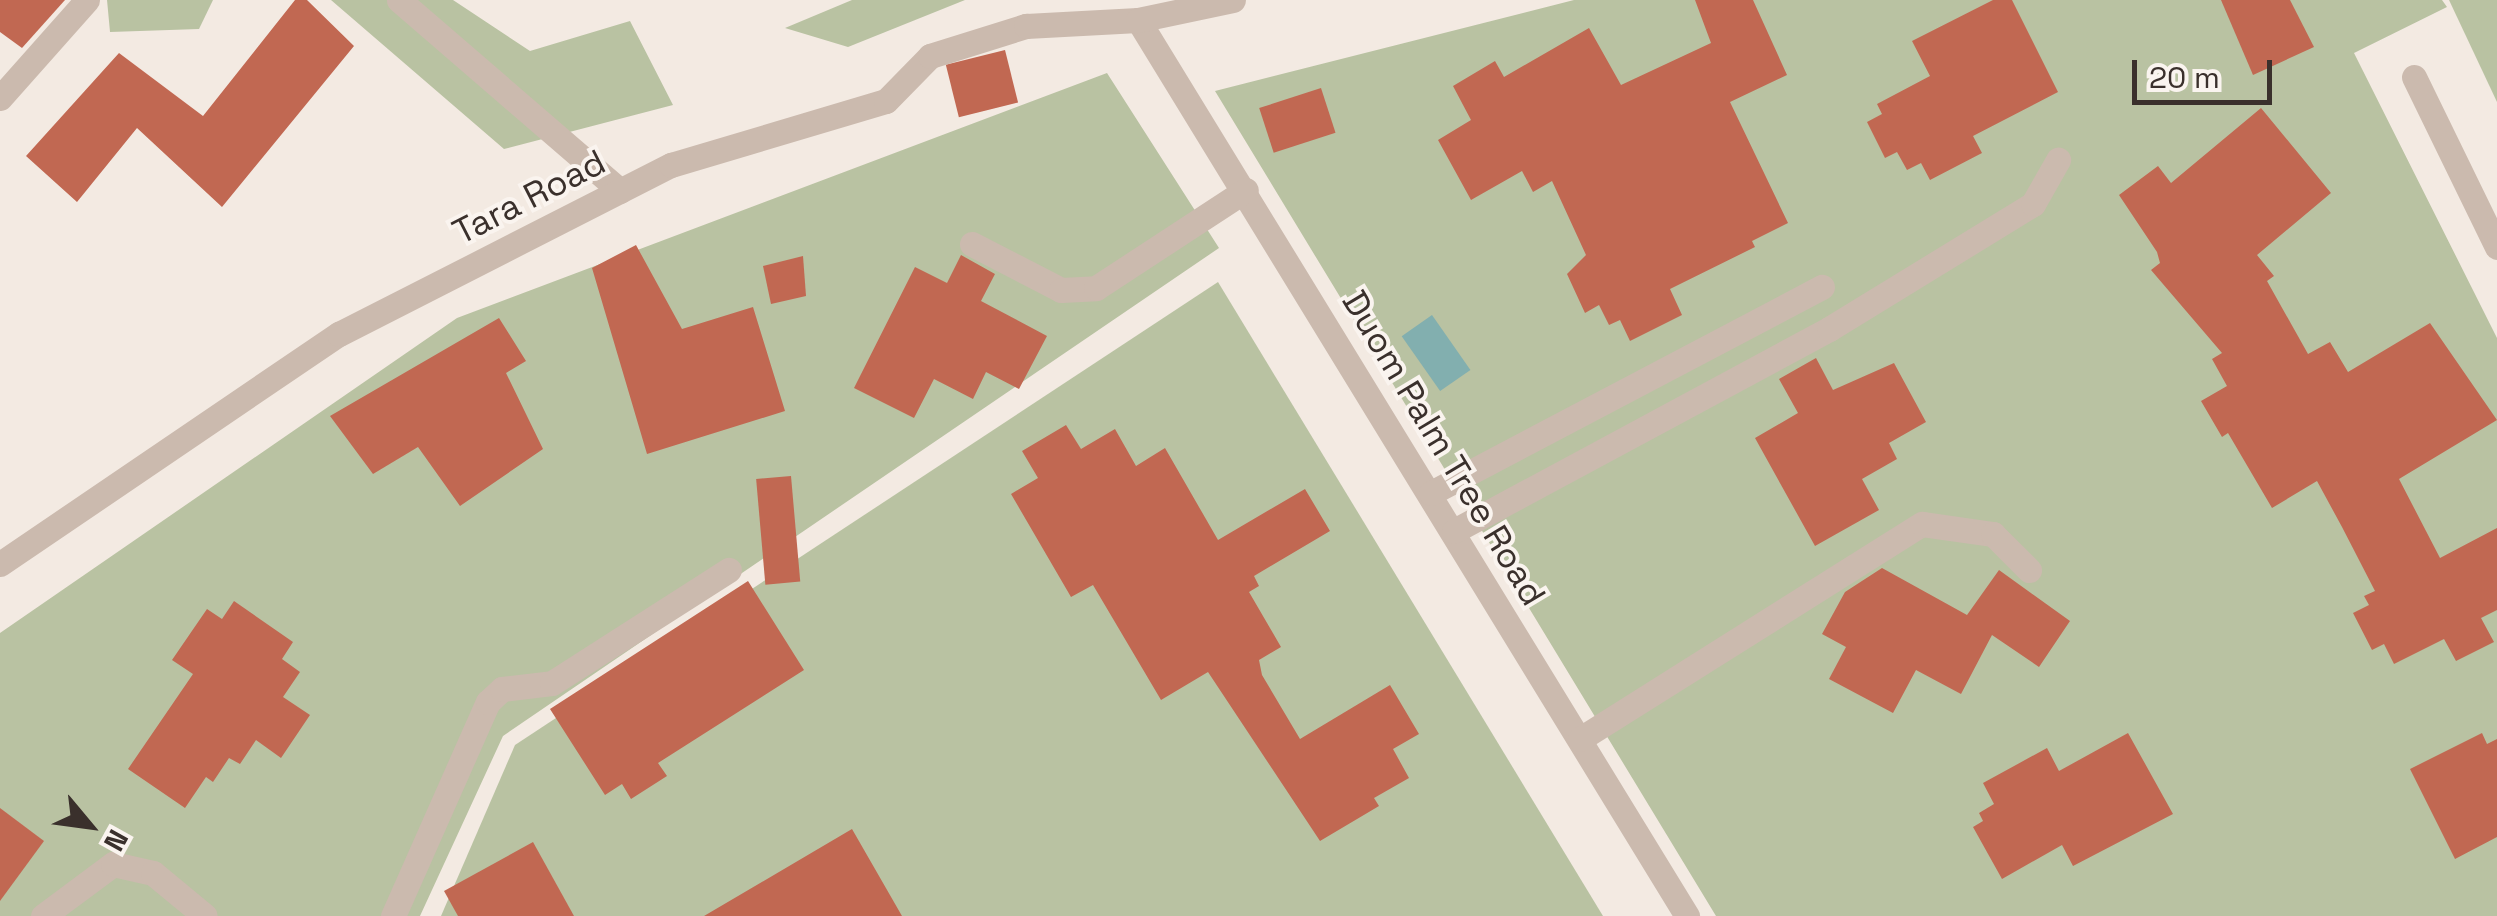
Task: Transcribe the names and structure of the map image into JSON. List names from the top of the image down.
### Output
{
  "streets": {
    "street": ["Tara Road", "Duom Palm Tree Road"]
  },
  "crossings": [
    ["Tara Road", "Duom Palm Tree Road"]
  ],
  "scale_bar": "20 m",
  "north": "bottom right"
}
